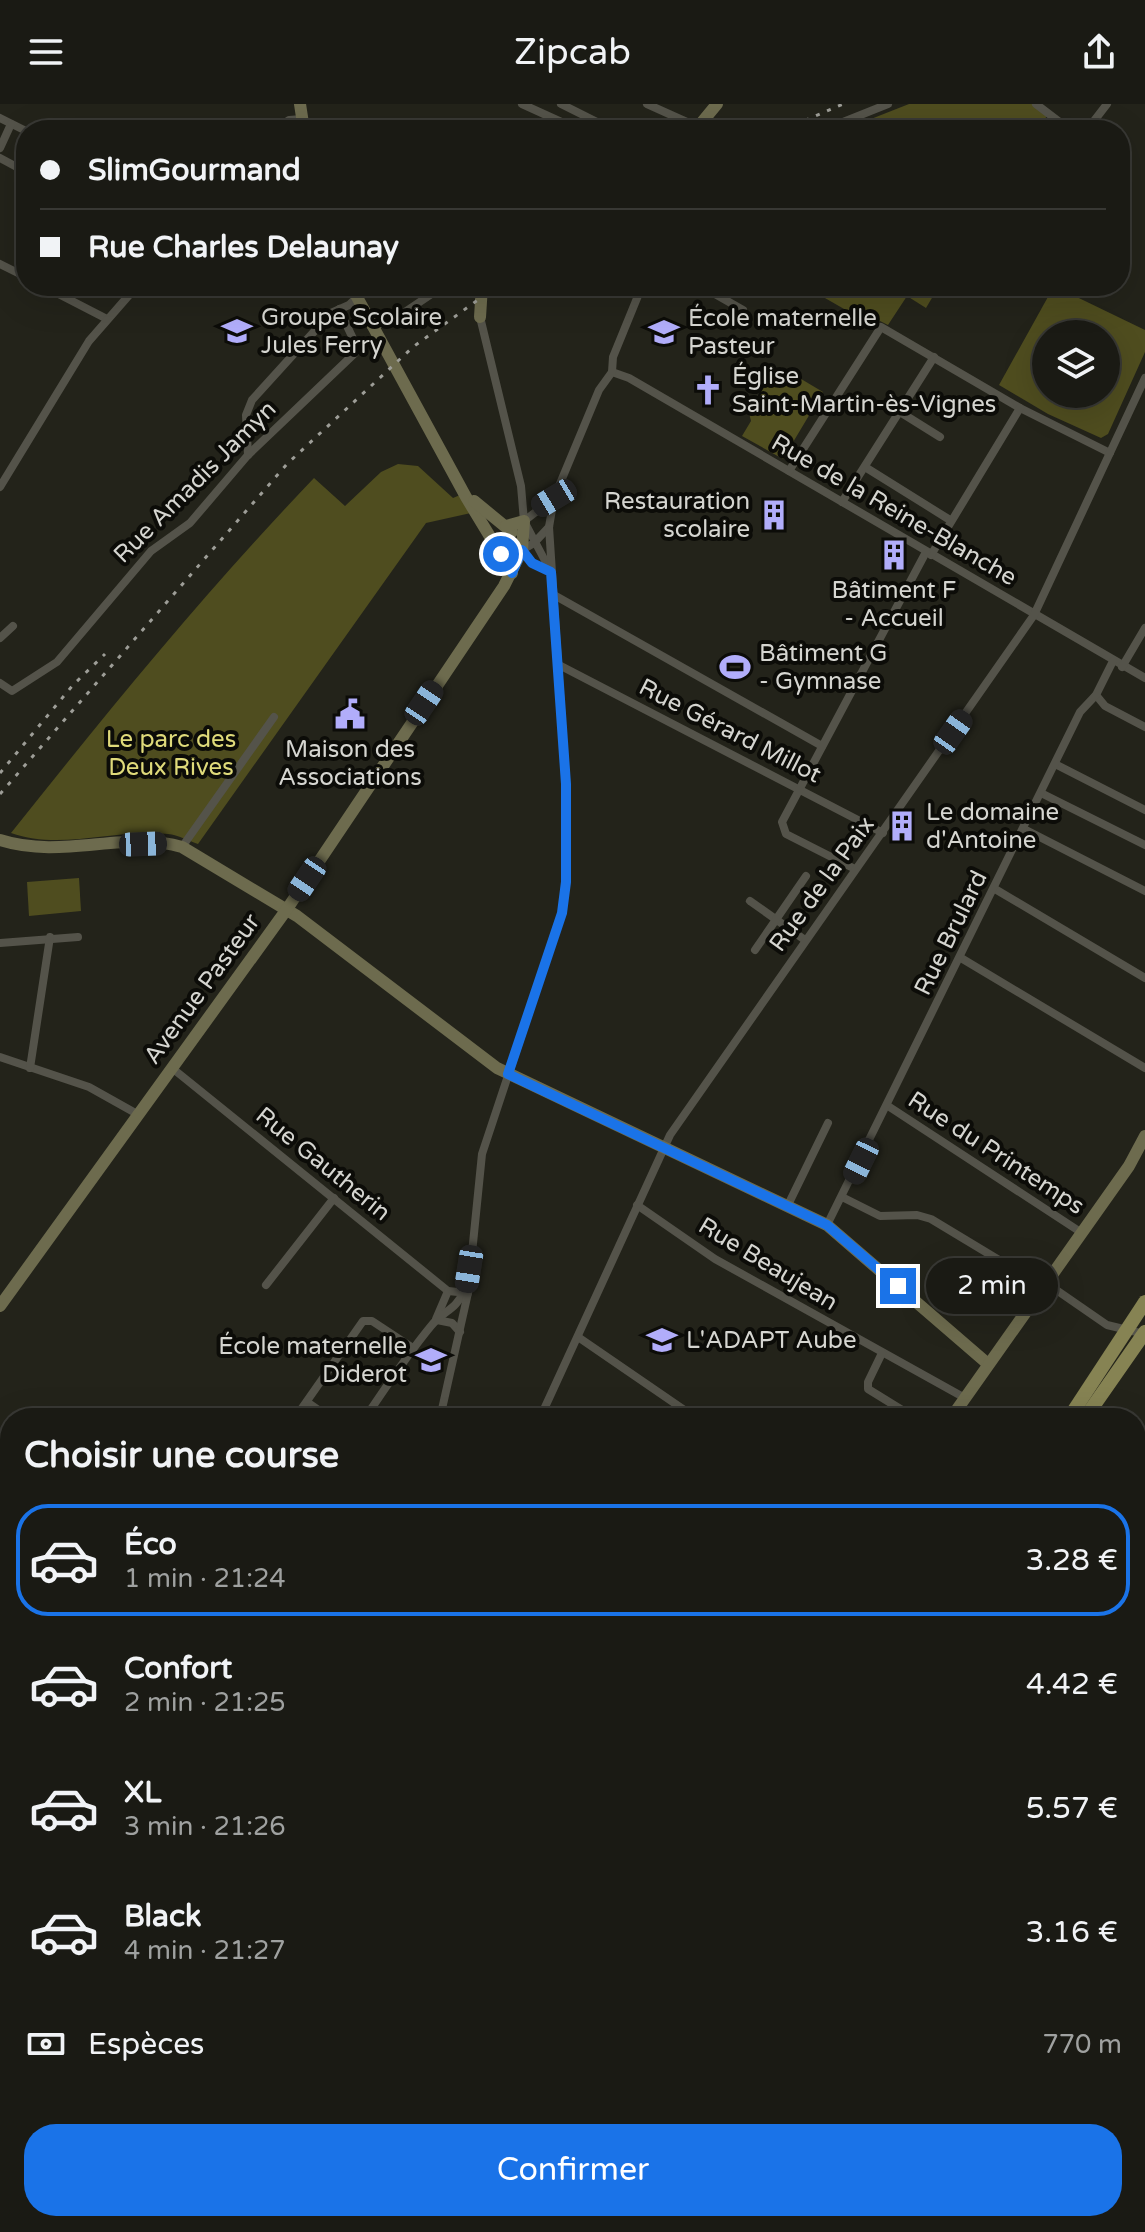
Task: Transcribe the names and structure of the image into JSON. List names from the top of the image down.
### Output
{
  "streets": {
    "main road": ["Avenue Pasteur"],
    "street": [
      "Rue Amadis Jamyn",
      "Rue de la Reine-Blanche",
      "Rue Gérard Millot",
      "Rue de la Paix",
      "Rue Brulard",
      "Rue du Printemps",
      "Rue Gautherin",
      "Rue Beaujean"
    ]
  },
  "crossings": [
    ["Rue de la Reine-Blanche", "Rue de la Paix"],
    ["Rue de la Reine-Blanche", "Rue Brulard"],
    ["Rue Gérard Millot", "Rue de la Paix"],
    ["Rue de la Paix", "Rue Beaujean"],
    ["Rue Brulard", "Rue du Printemps"],
    ["Avenue Pasteur", "Rue Gautherin"]
  ],
  "parks": ["Le parc des Deux Rives"],
  "places": {
    "school or university": [
      "Groupe Scolaire Jules Ferry",
      "École maternelle Pasteur",
      "L'ADAPT Aube",
      "École maternelle Diderot"
    ],
    "church": ["Église Saint-Martin-ès-Vignes"],
    "building": ["Restauration scolaire", "Bâtiment F - Accueil", "Le domaine d'Antoine"],
    "sports": ["Bâtiment G - Gymnase"],
    "public building": ["Maison des Associations"]
  },
  "page": {
    "header": "Zipcab",
    "banner": ["SlimGourmand", "Rue Charles Delaunay"],
    "bubble": "2 min",
    "heading": "Choisir une course",
    "list": [
      {
        "name": "Éco",
        "note": "1 min · 21:24",
        "value": "3.28 €"
      },
      {
        "name": "Confort",
        "note": "2 min · 21:25",
        "value": "4.42 €"
      },
      {
        "name": "XL",
        "note": "3 min · 21:26",
        "value": "5.57 €"
      },
      {
        "name": "Black",
        "note": "4 min · 21:27",
        "value": "3.16 €"
      }
    ],
    "pay": ["Espèces", "770 m"],
    "buttons": "Confirmer"
  }
}
